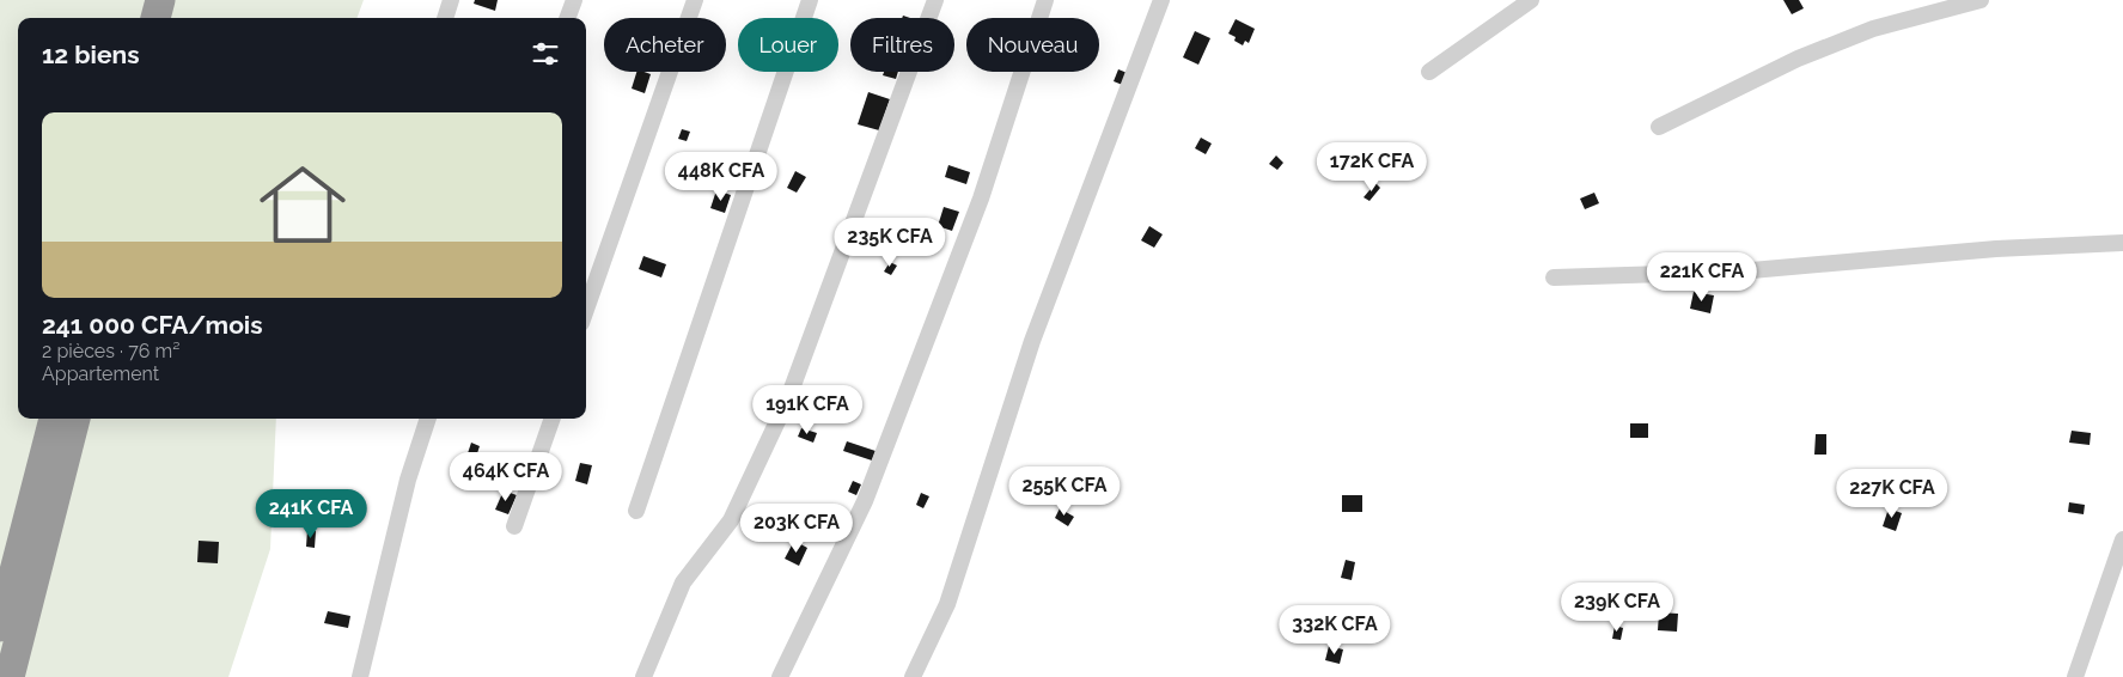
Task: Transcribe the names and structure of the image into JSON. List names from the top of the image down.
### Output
{
  "page": {
    "chip": [
      "Acheter",
      "Louer",
      "Filtres",
      "Nouveau"
    ],
    "heading": "12 biens",
    "list": [
      {
        "name": "241 000 CFA/mois",
        "note": "2 pièces · 76 m² · Appartement"
      }
    ],
    "price": [
      "172K CFA",
      "448K CFA",
      "235K CFA",
      "221K CFA",
      "191K CFA",
      "464K CFA",
      "255K CFA",
      "227K CFA",
      "241K CFA",
      "203K CFA",
      "239K CFA",
      "332K CFA"
    ]
  }
}
